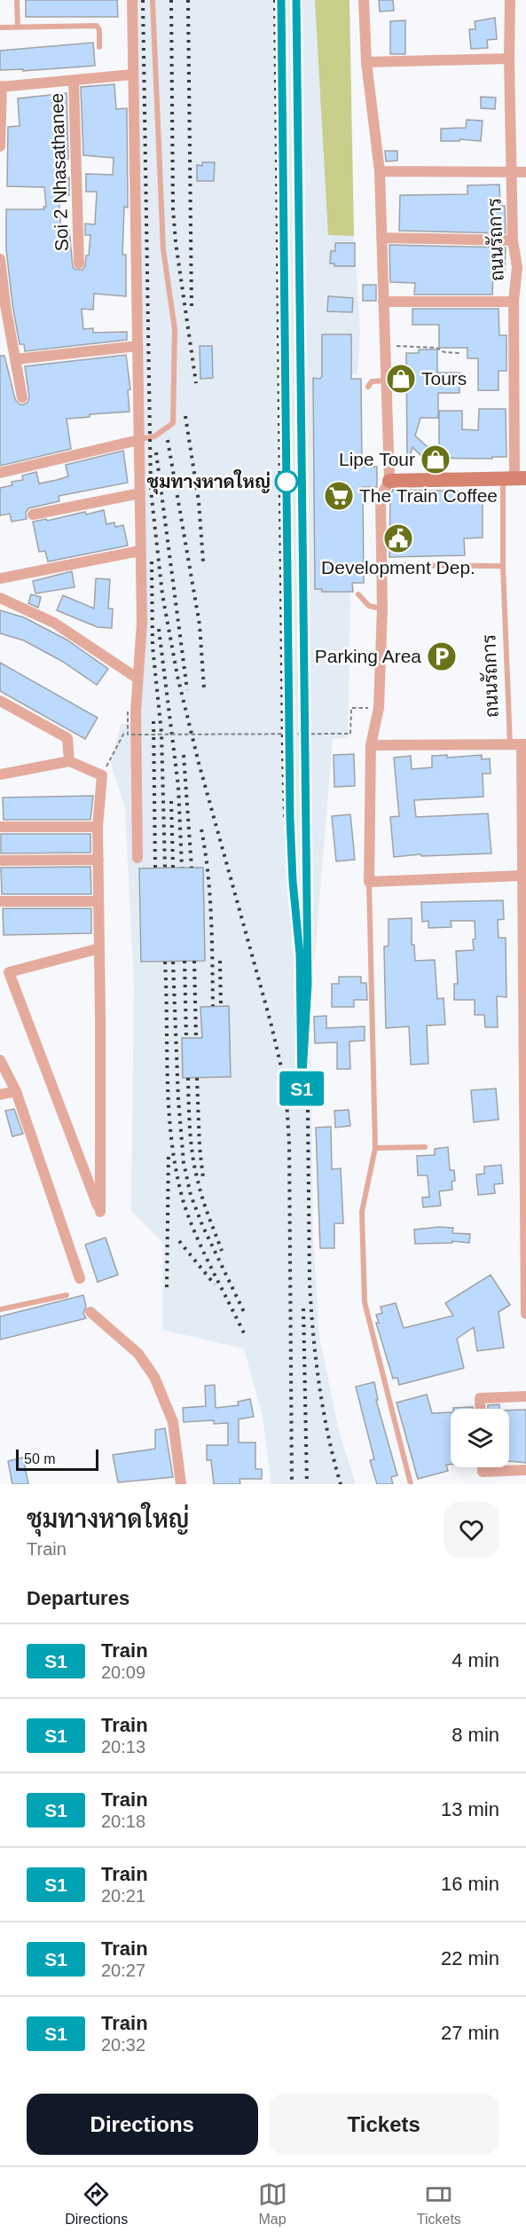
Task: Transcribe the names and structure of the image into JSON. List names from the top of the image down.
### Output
{
  "streets": {
    "street": ["Soi 2 Nhasathanee", "ถนนรัถการ"]
  },
  "places": {
    "shop": ["Tours", "Lipe Tour"],
    "other": ["ชุมทางหาดใหญ่"],
    "supermarket": ["The Train Coffee"],
    "public building": ["Development Dep."],
    "parking": ["Parking Area"]
  },
  "scale_bar": "50 m",
  "page": {
    "on_map": "S1",
    "scale": "50 m",
    "heading": [
      ["ชุมทางหาดใหญ่", "Train"],
      "Departures"
    ],
    "list": [
      {
        "mark": "S1",
        "name": "Train",
        "note": "20:09",
        "value": "4 min"
      },
      {
        "mark": "S1",
        "name": "Train",
        "note": "20:13",
        "value": "8 min"
      },
      {
        "mark": "S1",
        "name": "Train",
        "note": "20:18",
        "value": "13 min"
      },
      {
        "mark": "S1",
        "name": "Train",
        "note": "20:21",
        "value": "16 min"
      },
      {
        "mark": "S1",
        "name": "Train",
        "note": "20:27",
        "value": "22 min"
      },
      {
        "mark": "S1",
        "name": "Train",
        "note": "20:32",
        "value": "27 min"
      }
    ],
    "buttons": ["Directions", "Tickets"],
    "tabs": ["Directions", "Map", "Tickets"]
  }
}
